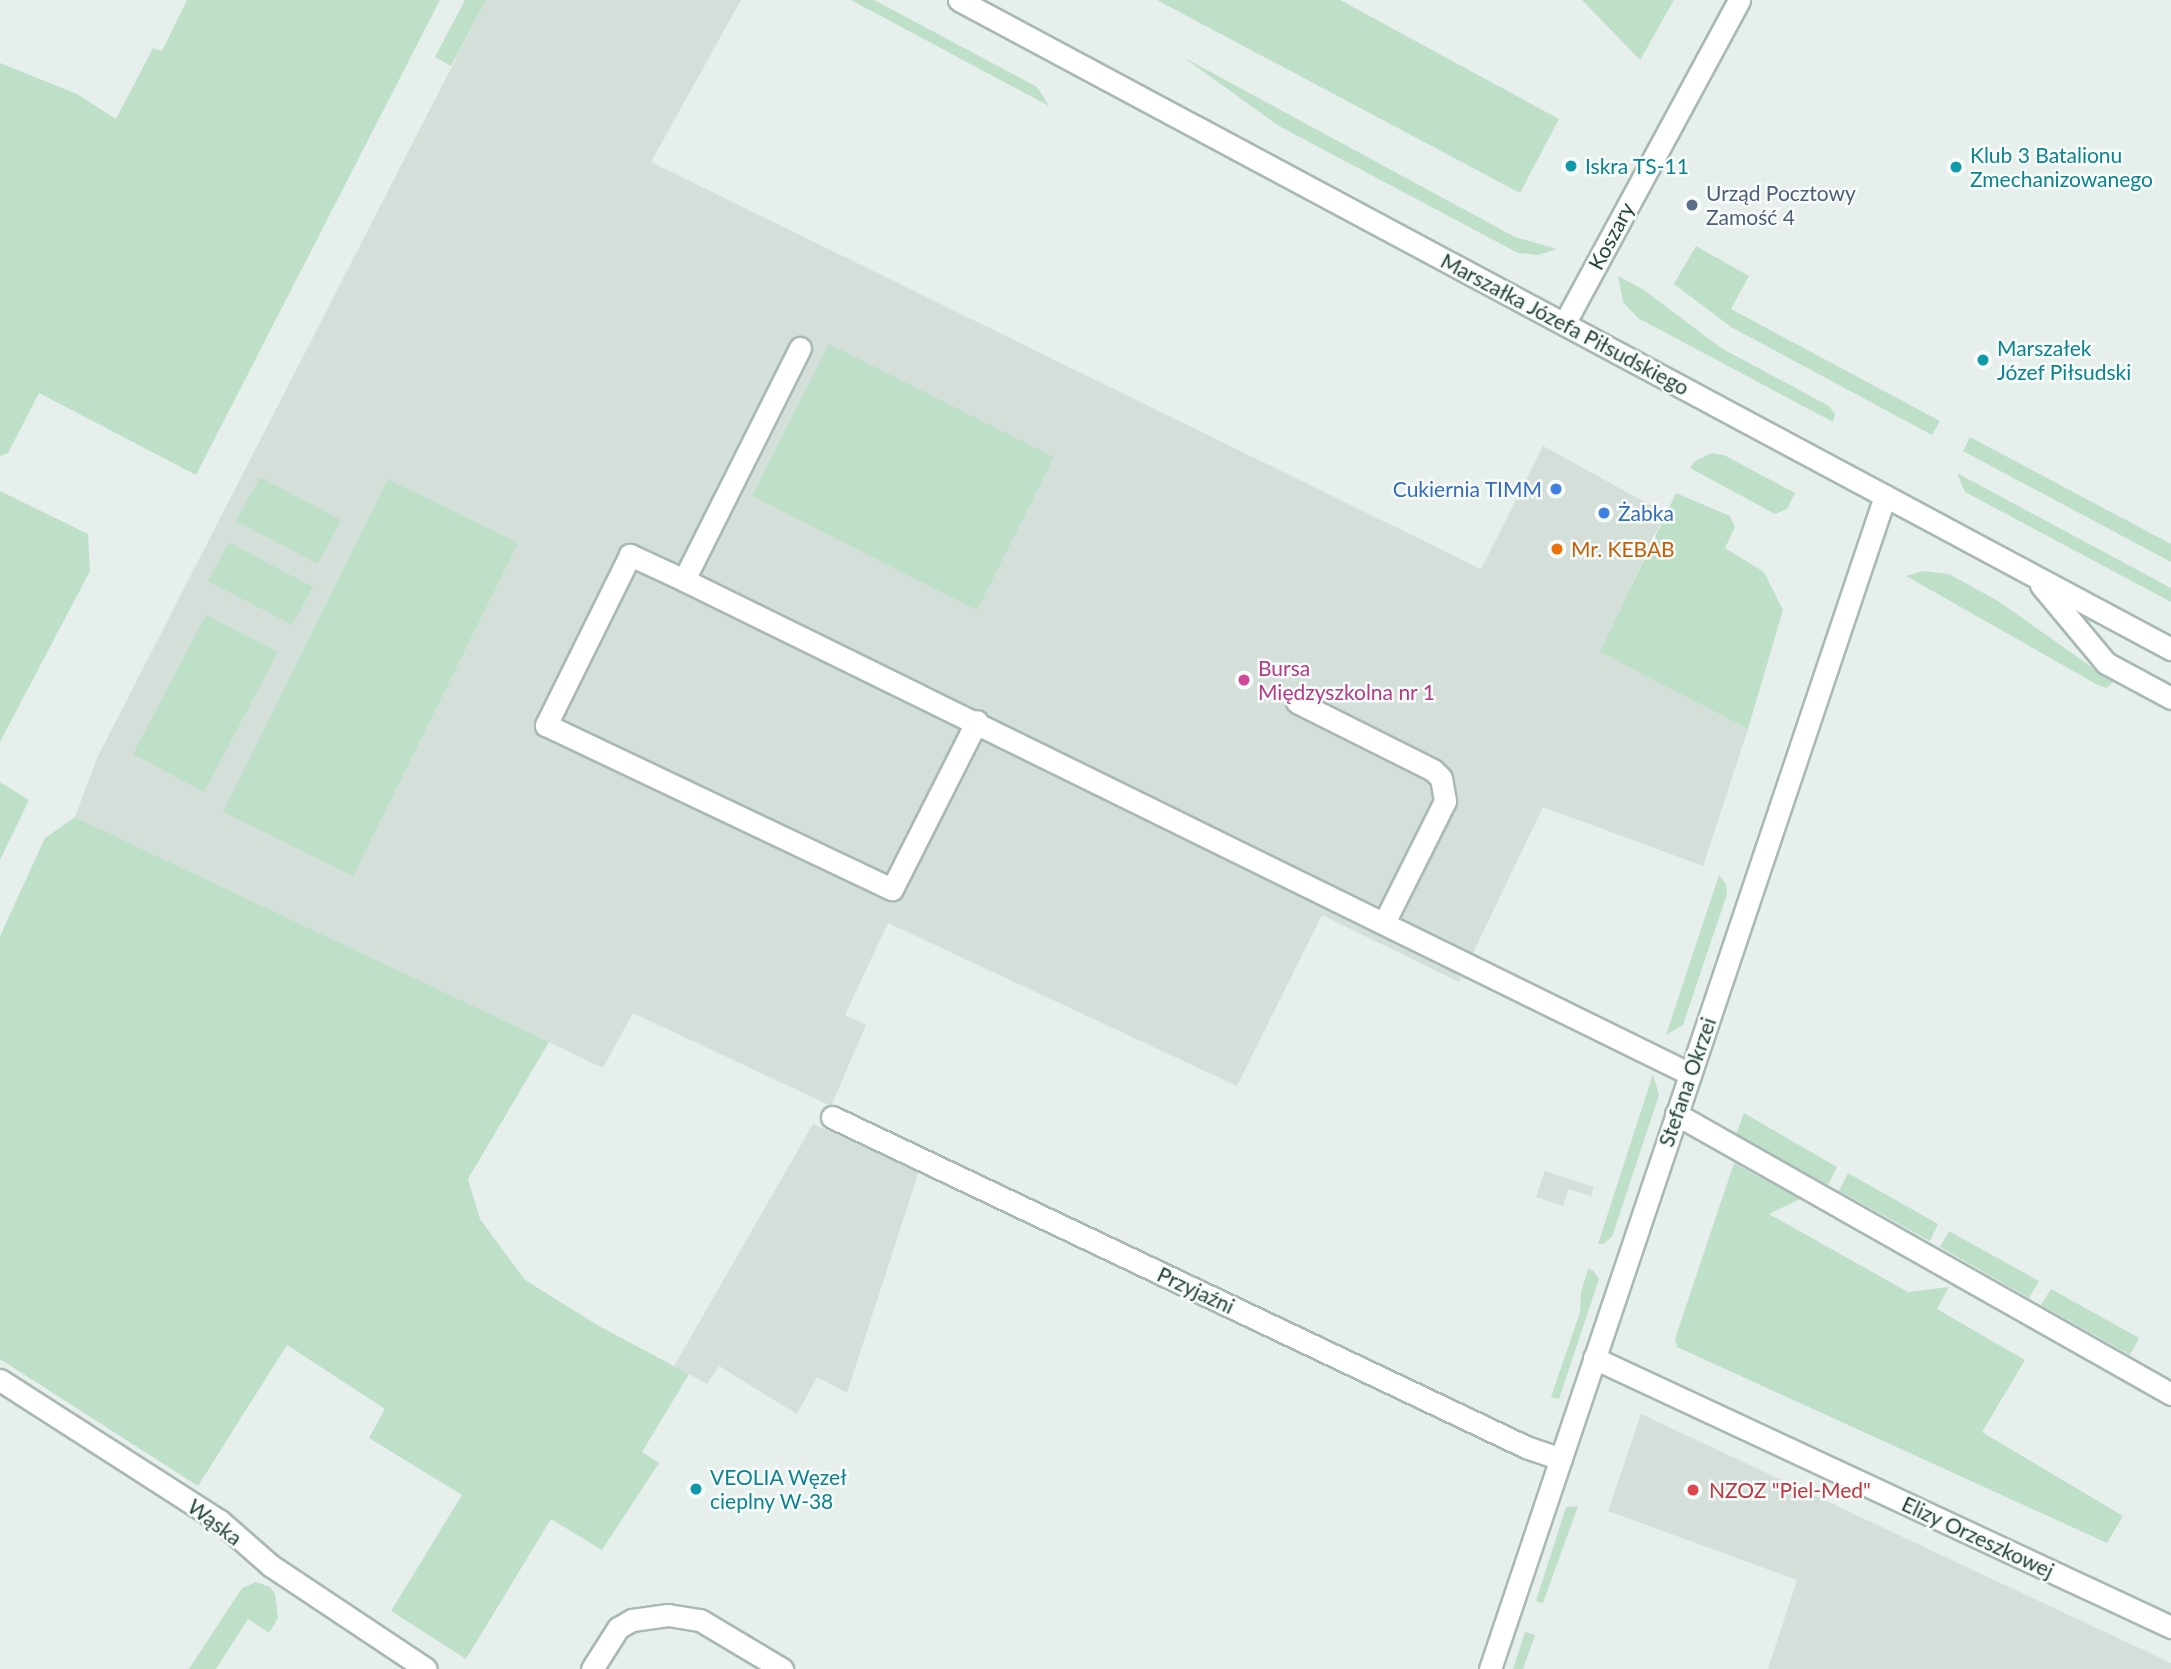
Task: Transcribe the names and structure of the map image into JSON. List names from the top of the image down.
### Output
{
  "streets": {
    "street": [
      "Koszary",
      "Marszałka Józefa Piłsudskiego",
      "Stefana Okrzei",
      "Przyjaźni",
      "Wąska",
      "Elizy Orzeszkowej"
    ]
  },
  "crossings": [
    ["Koszary", "Marszałka Józefa Piłsudskiego"],
    ["Marszałka Józefa Piłsudskiego", "Stefana Okrzei"],
    ["Stefana Okrzei", "Przyjaźni"],
    ["Stefana Okrzei", "Elizy Orzeszkowej"]
  ],
  "places": [
    "Iskra TS-11",
    "Klub 3 Batalionu Zmechanizowanego",
    "Urząd Pocztowy Zamość 4",
    "Marszałek Józef Piłsudski",
    "Cukiernia TIMM",
    "Żabka",
    "Mr. KEBAB",
    "Bursa Międzyszkolna nr 1",
    "VEOLIA Węzeł cieplny W-38",
    "NZOZ \"Piel-Med\""
  ]
}
